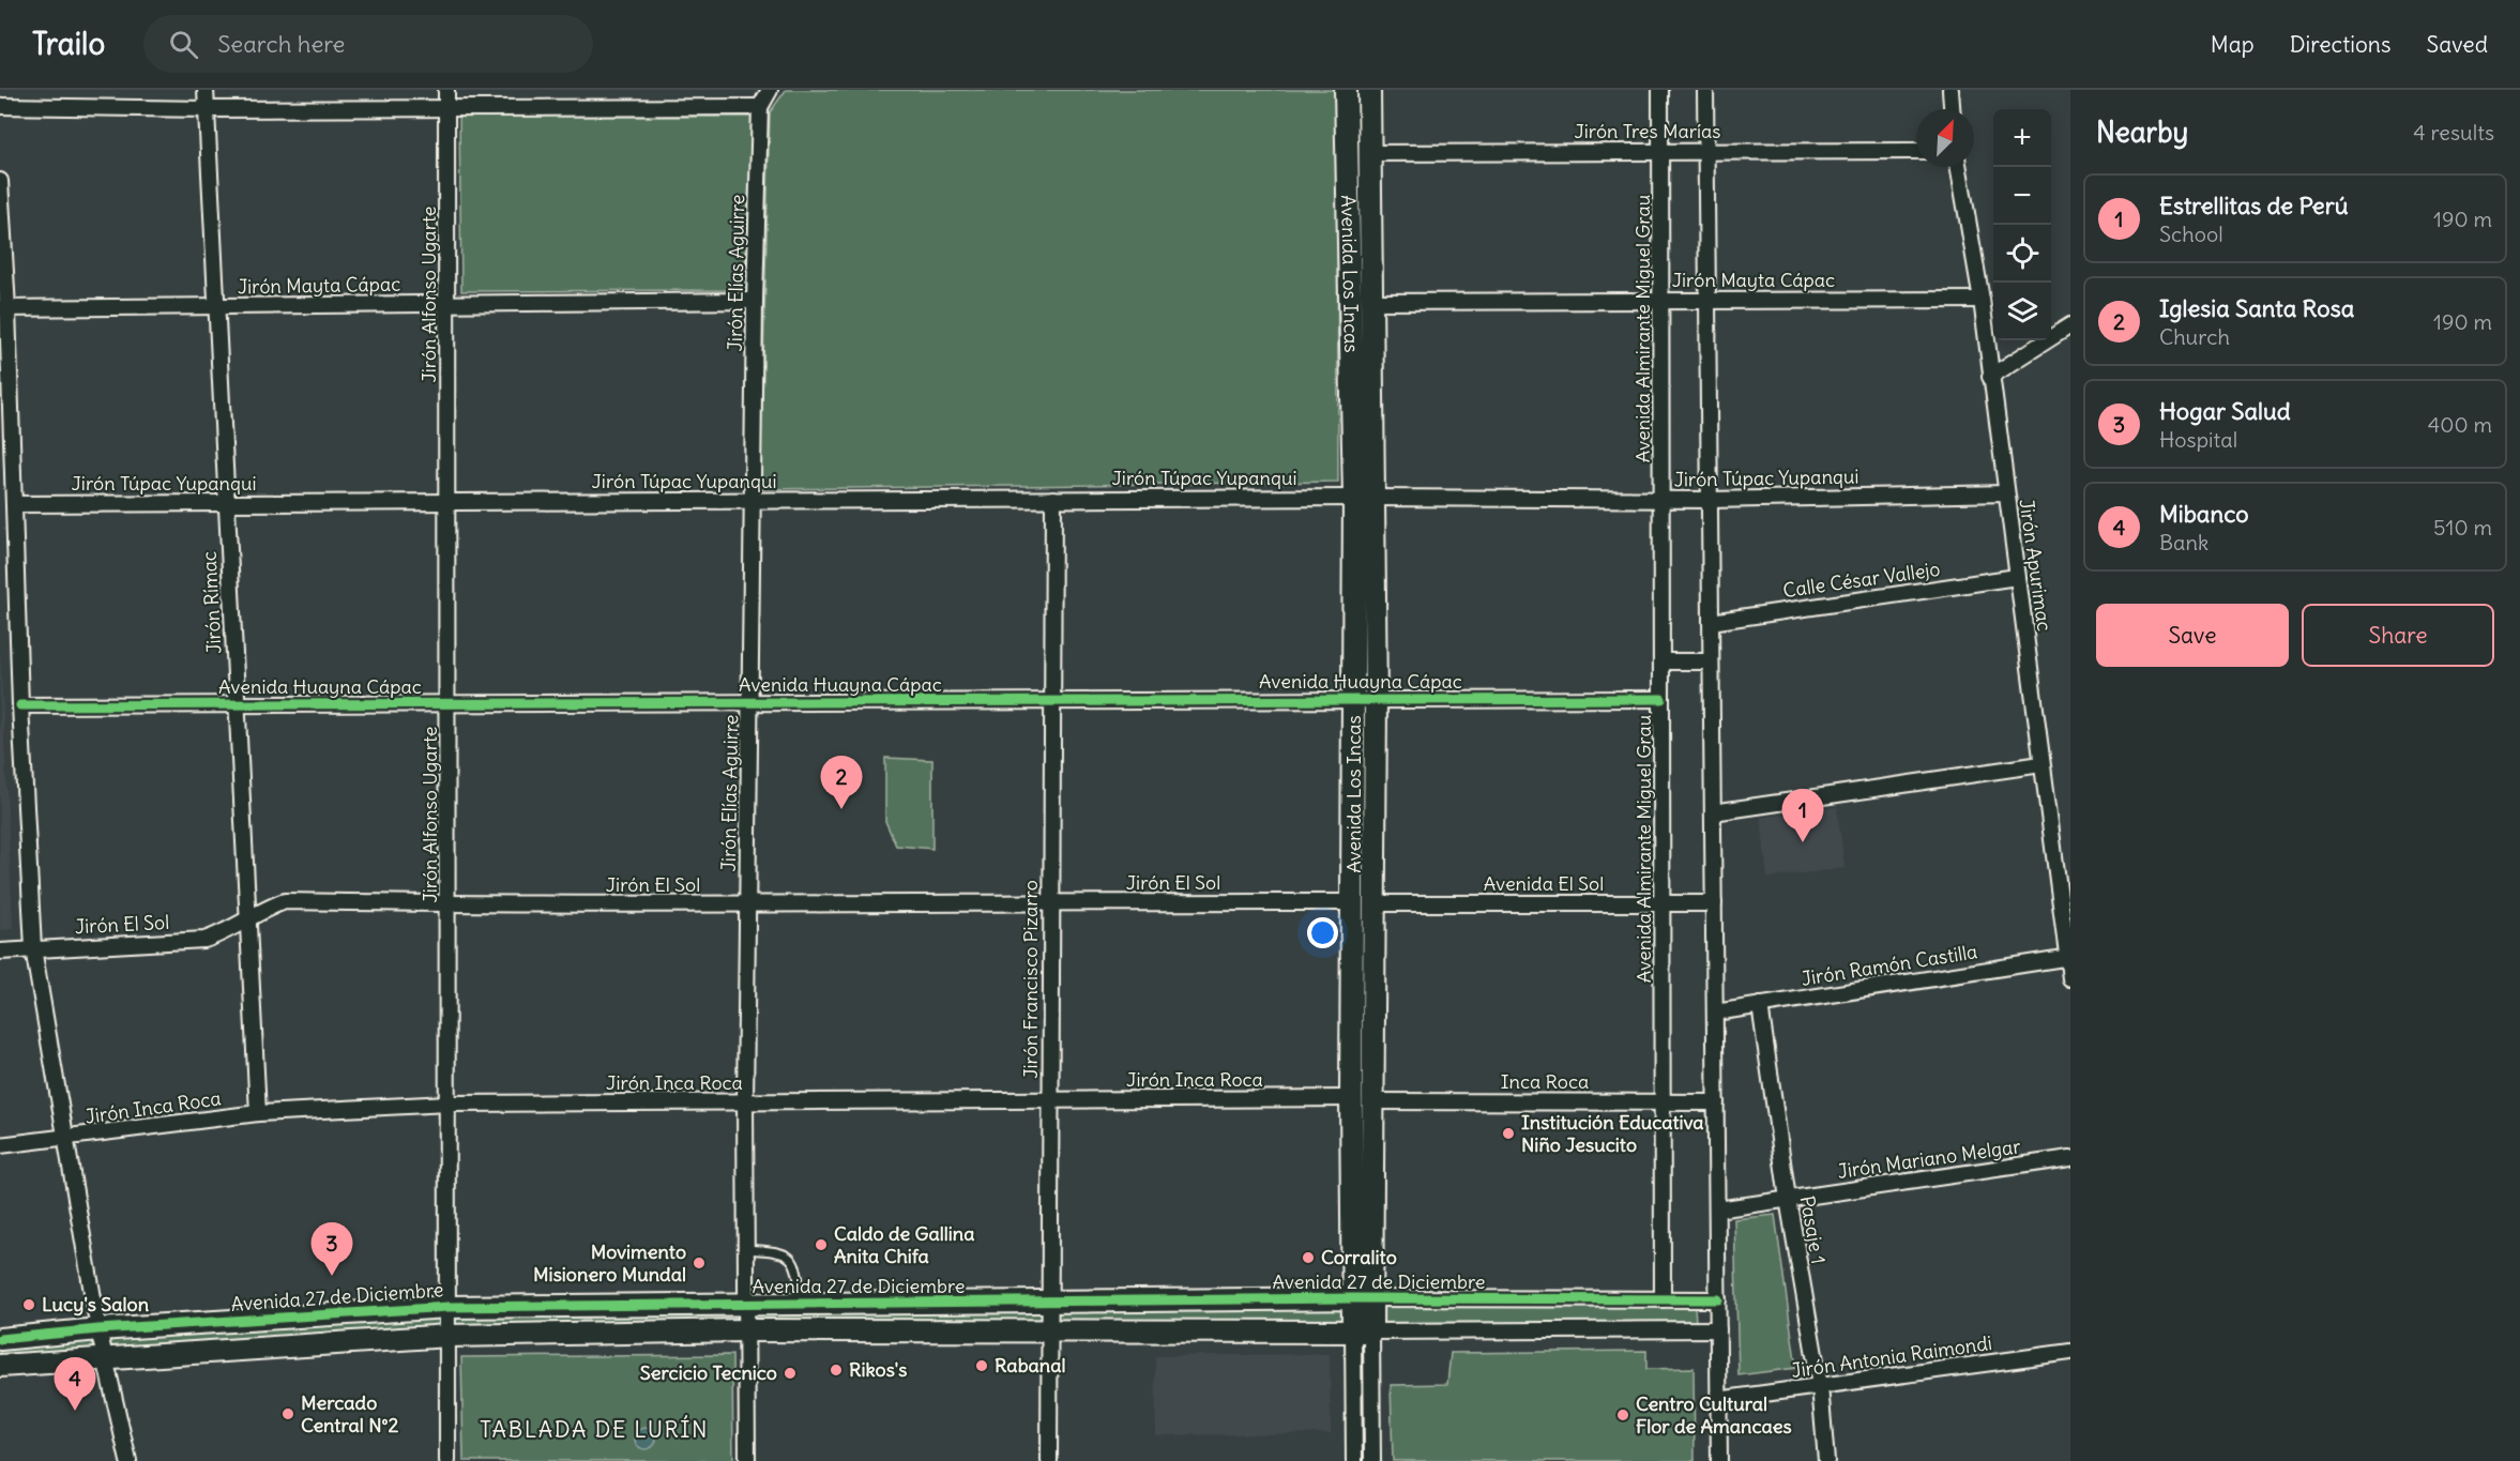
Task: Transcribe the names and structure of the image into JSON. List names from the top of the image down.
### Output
{
  "streets": {
    "street": [
      "Jirón Tres Marías",
      "Jirón Elías Aguirre",
      "Avenida Los Incas",
      "Jirón Mayta Cápac",
      "Jirón Alfonso Ugarte",
      "Avenida Almirante Miguel Grau",
      "Jirón Túpac Yupanqui",
      "Jirón Apurimac",
      "Calle César Vallejo",
      "Jirón Rímac",
      "Avenida Huayna Cápac",
      "Jirón El Sol",
      "Avenida El Sol",
      "Jirón Ramón Castilla",
      "Jirón Francisco Pizarro",
      "Jirón Inca Roca",
      "Inca Roca",
      "Jirón Mariano Melgar",
      "Pasaje 1",
      "Avenida 27 de Diciembre",
      "Jirón Antonia Raimondi"
    ]
  },
  "crossings": [
    ["Jirón Tres Marías", "Avenida Los Incas"],
    ["Jirón Tres Marías", "Avenida Almirante Miguel Grau"],
    ["Jirón Elías Aguirre", "Jirón Mayta Cápac"],
    ["Jirón Elías Aguirre", "Jirón Túpac Yupanqui"],
    ["Jirón Elías Aguirre", "Avenida Huayna Cápac"],
    ["Jirón Elías Aguirre", "Jirón El Sol"],
    ["Jirón Elías Aguirre", "Jirón Inca Roca"],
    ["Jirón Elías Aguirre", "Avenida 27 de Diciembre"],
    ["Avenida Los Incas", "Jirón Mayta Cápac"],
    ["Avenida Los Incas", "Jirón Túpac Yupanqui"],
    ["Avenida Los Incas", "Avenida Huayna Cápac"],
    ["Avenida Los Incas", "Jirón El Sol"],
    ["Avenida Los Incas", "Avenida El Sol"],
    ["Avenida Los Incas", "Jirón Inca Roca"],
    ["Avenida Los Incas", "Inca Roca"],
    ["Avenida Los Incas", "Avenida 27 de Diciembre"],
    ["Jirón Mayta Cápac", "Jirón Alfonso Ugarte"],
    ["Jirón Mayta Cápac", "Avenida Almirante Miguel Grau"],
    ["Jirón Mayta Cápac", "Jirón Apurimac"],
    ["Jirón Mayta Cápac", "Jirón Rímac"],
    ["Jirón Alfonso Ugarte", "Jirón Túpac Yupanqui"],
    ["Jirón Alfonso Ugarte", "Avenida Huayna Cápac"],
    ["Jirón Alfonso Ugarte", "Jirón El Sol"],
    ["Jirón Alfonso Ugarte", "Jirón Inca Roca"],
    ["Jirón Alfonso Ugarte", "Avenida 27 de Diciembre"],
    ["Avenida Almirante Miguel Grau", "Jirón Túpac Yupanqui"],
    ["Avenida Almirante Miguel Grau", "Avenida Huayna Cápac"],
    ["Avenida Almirante Miguel Grau", "Avenida El Sol"],
    ["Avenida Almirante Miguel Grau", "Inca Roca"],
    ["Avenida Almirante Miguel Grau", "Avenida 27 de Diciembre"],
    ["Jirón Túpac Yupanqui", "Jirón Apurimac"],
    ["Jirón Túpac Yupanqui", "Jirón Rímac"],
    ["Jirón Túpac Yupanqui", "Jirón Francisco Pizarro"],
    ["Jirón Apurimac", "Calle César Vallejo"],
    ["Jirón Apurimac", "Jirón Ramón Castilla"],
    ["Jirón Rímac", "Avenida Huayna Cápac"],
    ["Jirón Rímac", "Jirón El Sol"],
    ["Jirón Rímac", "Jirón Inca Roca"],
    ["Avenida Huayna Cápac", "Jirón Francisco Pizarro"],
    ["Jirón El Sol", "Avenida El Sol"],
    ["Jirón El Sol", "Jirón Francisco Pizarro"],
    ["Jirón Ramón Castilla", "Pasaje 1"],
    ["Jirón Francisco Pizarro", "Jirón Inca Roca"],
    ["Jirón Francisco Pizarro", "Avenida 27 de Diciembre"],
    ["Jirón Mariano Melgar", "Pasaje 1"],
    ["Pasaje 1", "Jirón Antonia Raimondi"]
  ],
  "districts": ["TABLADA DE LURÍN"],
  "places": [
    "Institución Educativa Niño Jesucito",
    "Caldo de Gallina Anita Chifa",
    "Corralito",
    "Movimento Misionero Mundal",
    "Lucy's Salon",
    "Rabanal",
    "Rikos's",
    "Sercicio Tecnico",
    "Mercado Central N°2",
    "Centro Cultural Flor de Amancaes"
  ],
  "north": "top right",
  "page": {
    "header": "Trailo",
    "search": "Search here",
    "nav": ["Map", "Directions", "Saved"],
    "heading": ["Nearby", "4 results"],
    "map_buttons": ["+", "−"],
    "list": [
      {
        "mark": "1",
        "name": "Estrellitas de Perú",
        "note": "School",
        "value": "190 m"
      },
      {
        "mark": "2",
        "name": "Iglesia Santa Rosa",
        "note": "Church",
        "value": "190 m"
      },
      {
        "mark": "3",
        "name": "Hogar Salud",
        "note": "Hospital",
        "value": "400 m"
      },
      {
        "mark": "4",
        "name": "Mibanco",
        "note": "Bank",
        "value": "510 m"
      }
    ],
    "buttons": ["Save", "Share"],
    "pins": [
      "2",
      "1",
      "3",
      "4"
    ]
  }
}
